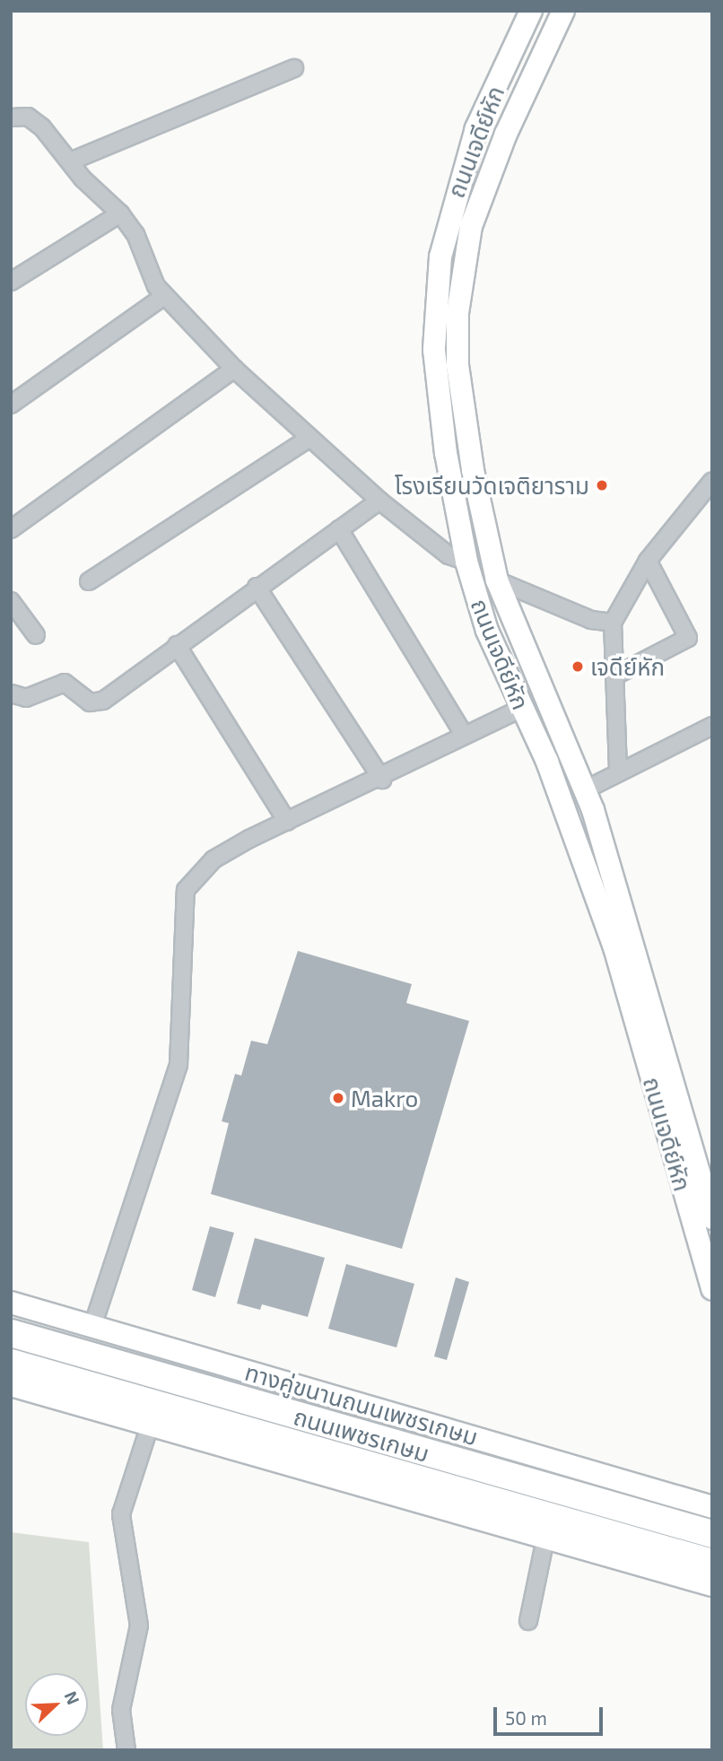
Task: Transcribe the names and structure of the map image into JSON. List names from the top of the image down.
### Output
{
  "streets": {
    "highway": ["ถนนเพชรเกษม"],
    "main road": ["ถนนเจดีย์หัก", "ทางคู่ขนานถนนเพชรเกษม"]
  },
  "places": ["โรงเรียนวัดเจติยาราม", "เจดีย์หัก", "Makro"],
  "scale_bar": "50 m",
  "north": "top right"
}
